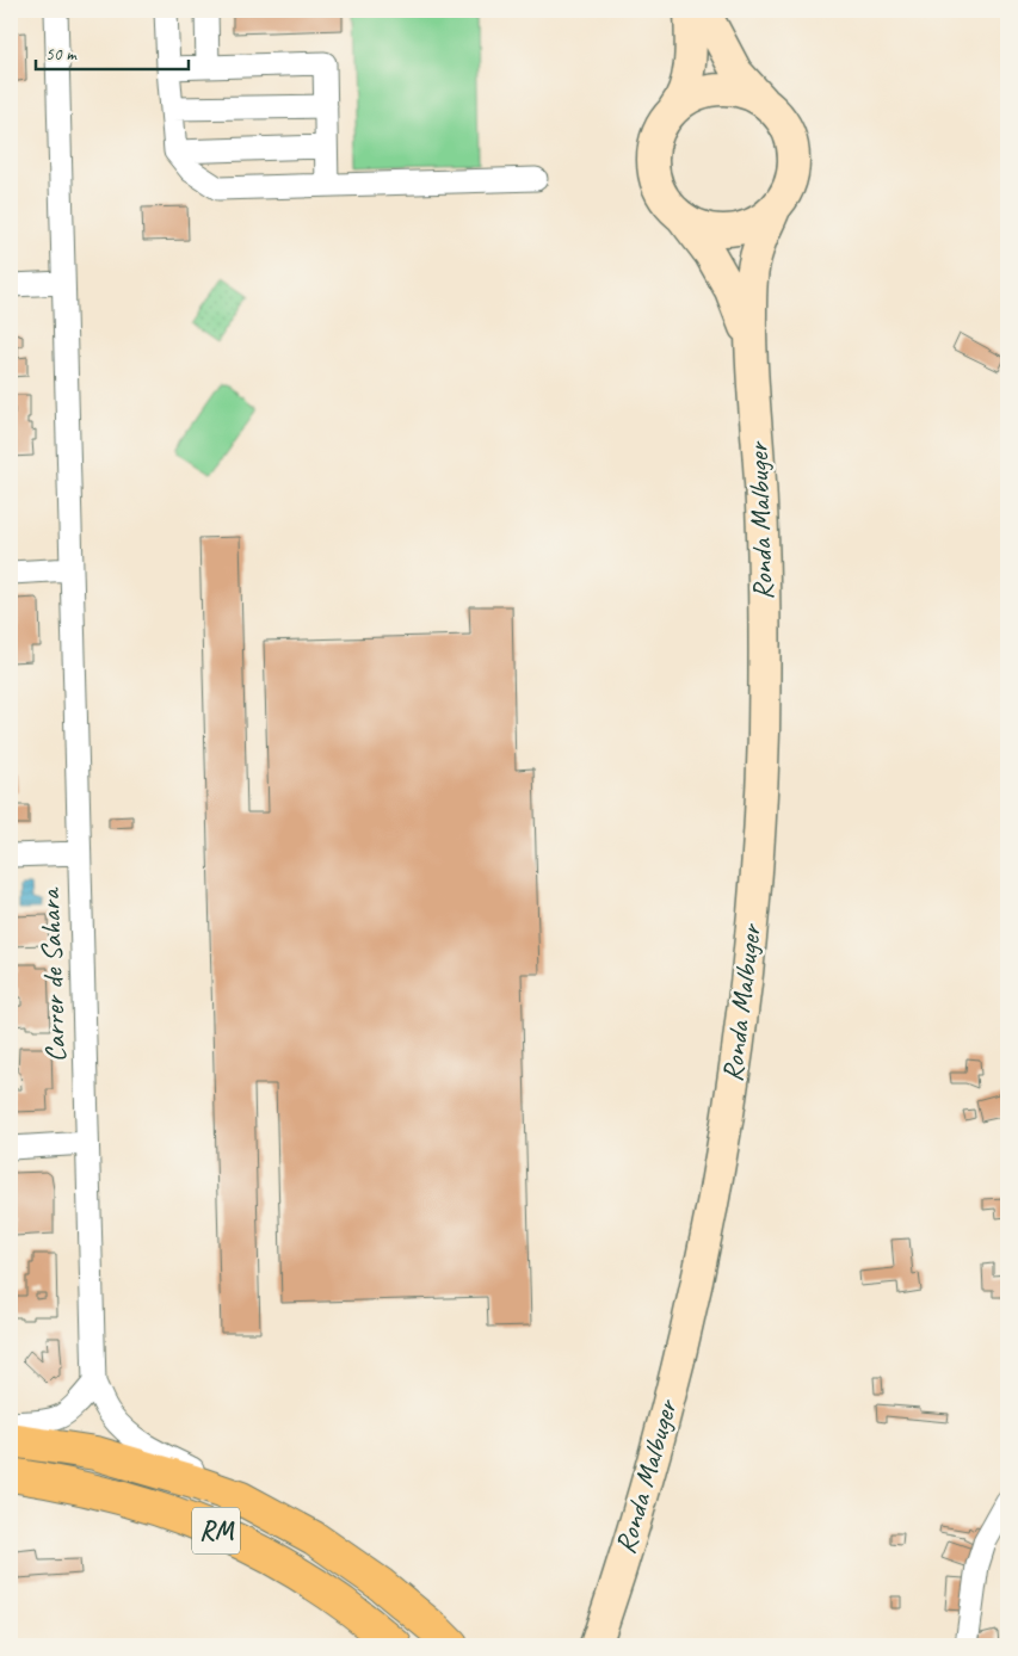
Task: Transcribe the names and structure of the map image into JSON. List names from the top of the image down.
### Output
{
  "streets": {
    "main road": ["RM"],
    "street": ["Ronda Malbuger", "Carrer de Sahara"]
  },
  "crossings": [
    ["Carrer de Sahara", "RM"]
  ],
  "scale_bar": "50 m"
}
